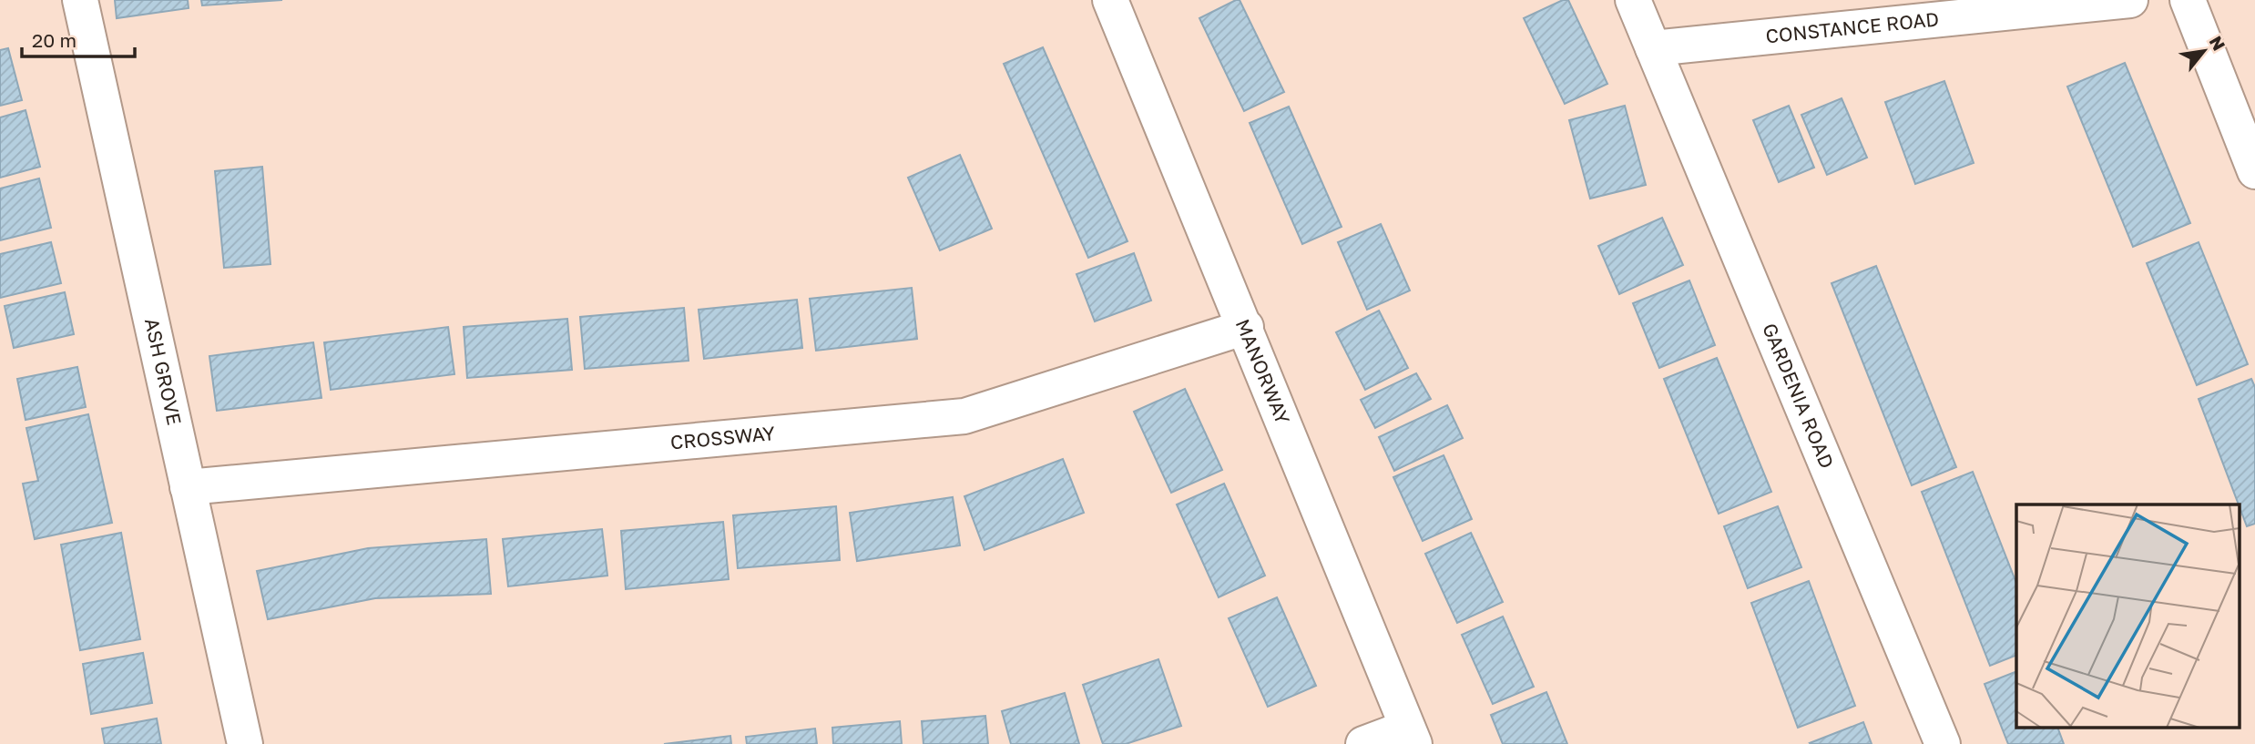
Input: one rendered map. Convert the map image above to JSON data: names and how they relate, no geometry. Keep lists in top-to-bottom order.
{
  "streets": {
    "street": [
      "CONSTANCE ROAD",
      "MANORWAY",
      "ASH GROVE",
      "GARDENIA ROAD",
      "CROSSWAY"
    ]
  },
  "crossings": [
    ["CONSTANCE ROAD", "GARDENIA ROAD"],
    ["MANORWAY", "CROSSWAY"],
    ["ASH GROVE", "CROSSWAY"]
  ],
  "scale_bar": "20 m",
  "north": "top right"
}
